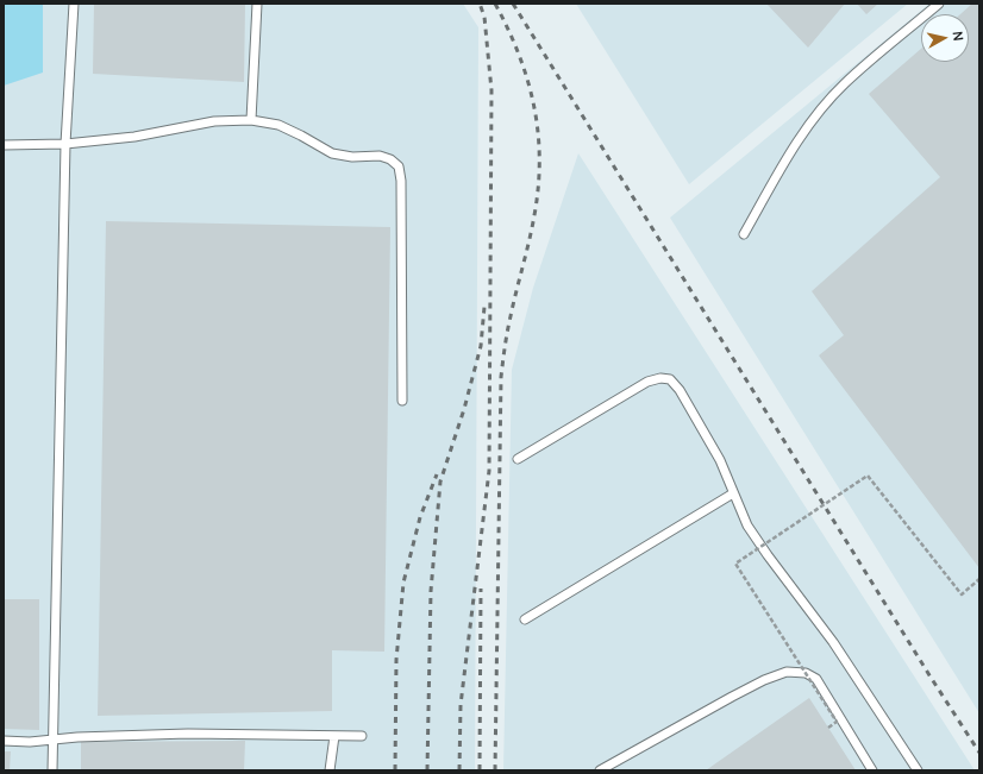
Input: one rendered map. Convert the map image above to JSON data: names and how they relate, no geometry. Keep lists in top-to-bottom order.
{
  "north": "right"
}
